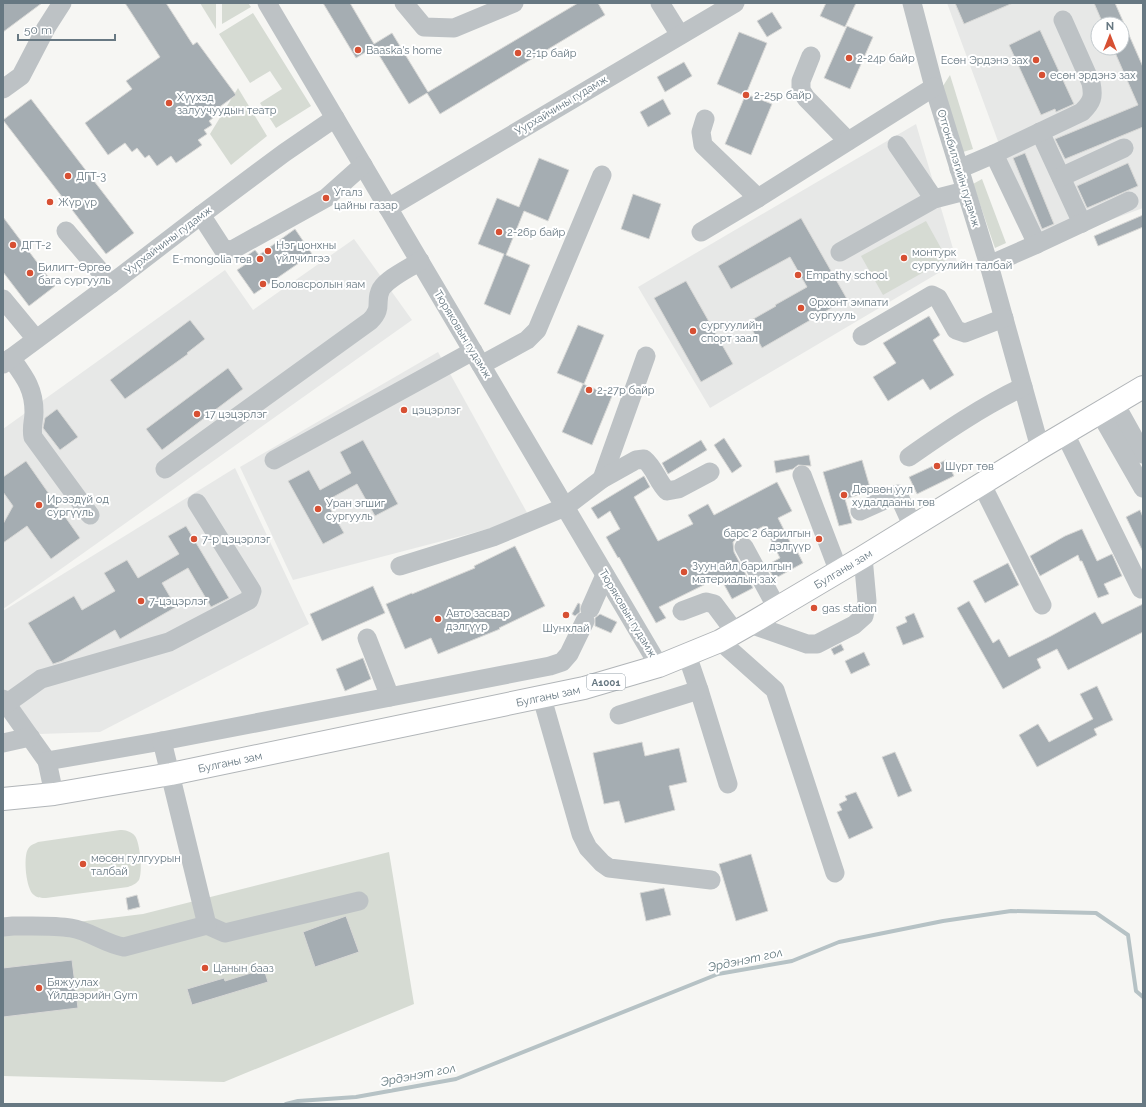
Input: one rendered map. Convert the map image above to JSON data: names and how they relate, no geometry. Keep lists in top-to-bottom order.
{
  "streets": {
    "highway": ["Булганы зам", "A1001"],
    "street": ["Уурхайчины гудамж", "Отгонбилэгийн гудамж", "Тюряковын гудамж"]
  },
  "crossings": [
    ["Уурхайчины гудамж", "Тюряковын гудамж"],
    ["Отгонбилэгийн гудамж", "Булганы зам"],
    ["Тюряковын гудамж", "Булганы зам"]
  ],
  "water": ["Эрдэнэт гол"],
  "places": [
    "Baaska's home",
    "2-1р байр",
    "2-24р байр",
    "Есөн Эрдэнэ зах",
    "есөн эрдэнэ зах",
    "2-25р байр",
    "Хүүхэд залуучуудын театр",
    "ДГТ-3",
    "Угалз цайны газар",
    "Жүр үр",
    "2-26р байр",
    "ДГТ-2",
    "Нэг цонхны үйлчилгээ",
    "монтурк сургуулийн талбай",
    "E-mongolia төв",
    "Билигт-Өргөө бага сургууль",
    "Empathy school",
    "Боловсролын яам",
    "Орхонт эмпати сургууль",
    "сургуулийн спорт заал",
    "2-27р байр",
    "цэцэрлэг",
    "17 цэцэрлэг",
    "Шүрт төв",
    "Дөрвөн уул худалдааны төв",
    "Ирээдүй од сургүүль",
    "Уран эгшиг сургууль",
    "7-р цэцэрлэг",
    "барс 2 барилгын дэлгүүр",
    "Зуун айл барилгын материалын зах",
    "7-цэцэрлэг",
    "gas station",
    "Шунхлай",
    "Авто засвар дэлгүүр",
    "мөсөн гулгуурын талбай",
    "Цанын бааз",
    "Бяжуулах Үйлдвэрийн Gym"
  ],
  "scale_bar": "50 m",
  "north": "top"
}
